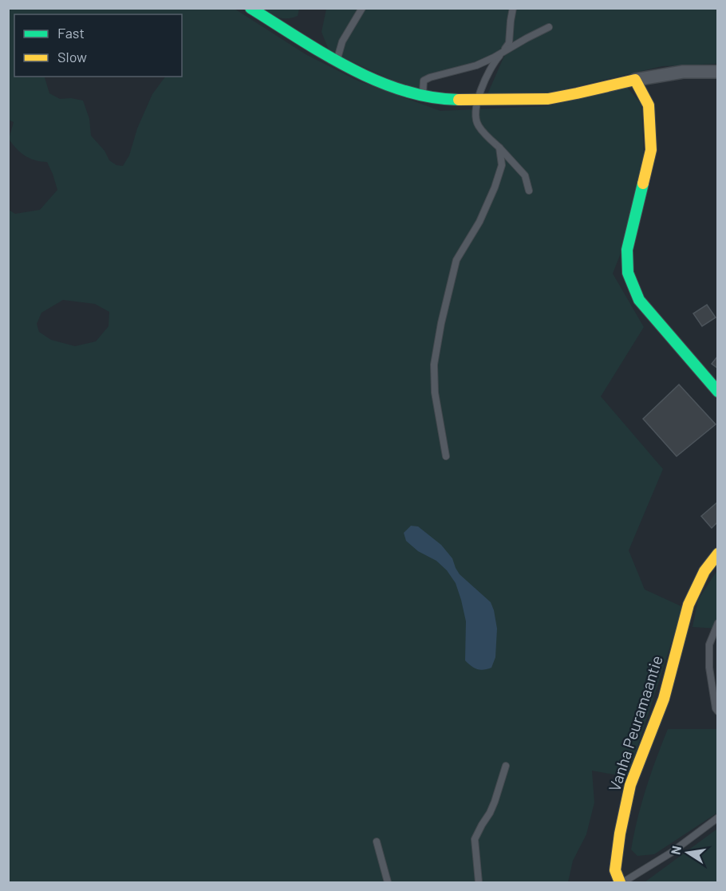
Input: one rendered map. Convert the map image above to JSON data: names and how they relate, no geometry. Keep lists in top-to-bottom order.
{
  "streets": {
    "street": ["Vanha Peuramaantie"]
  },
  "legend": ["Fast", "Slow"],
  "north": "left"
}
